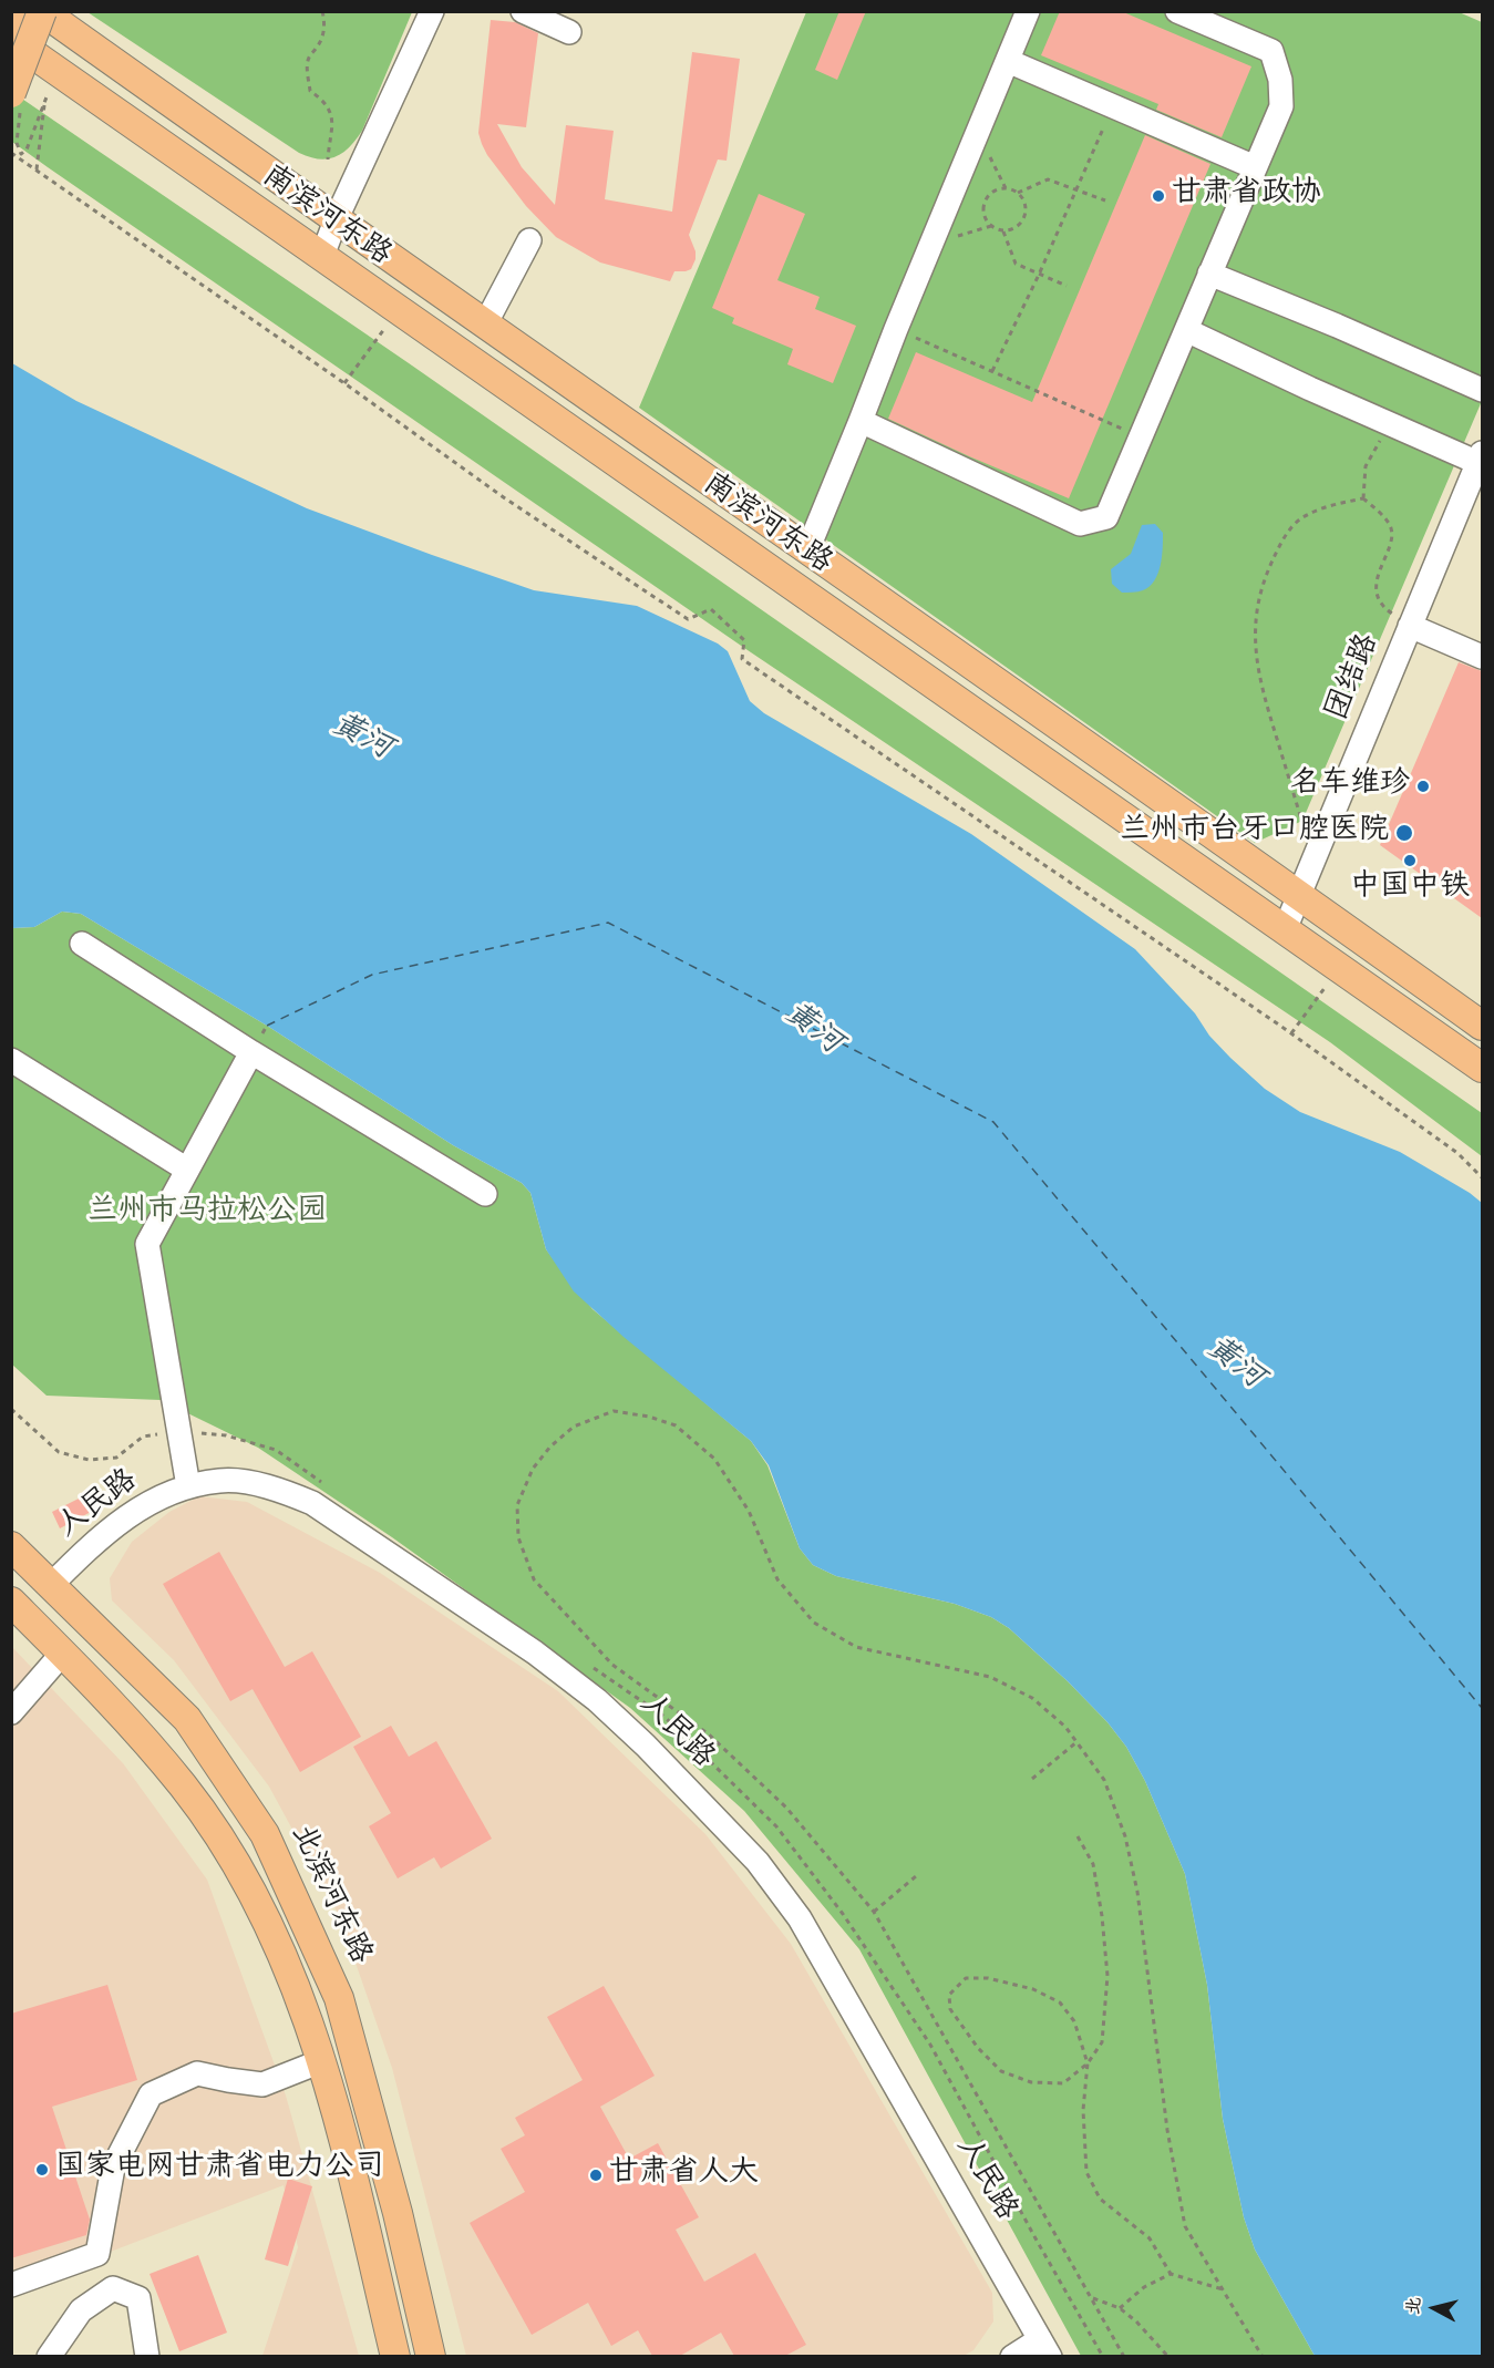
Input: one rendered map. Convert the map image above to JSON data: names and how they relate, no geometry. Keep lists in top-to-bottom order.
{
  "streets": {
    "main road": ["南滨河东路", "北滨河东路"],
    "street": ["团结路", "人民路"]
  },
  "crossings": [
    ["南滨河东路", "团结路"],
    ["人民路", "北滨河东路"]
  ],
  "water": ["黄河"],
  "parks": ["兰州市马拉松公园"],
  "places": [
    "甘肃省政协",
    "名车维珍",
    "兰州市台牙口腔医院",
    "中国中铁",
    "国家电网甘肃省电力公司",
    "甘肃省人大"
  ],
  "north": "left"
}
